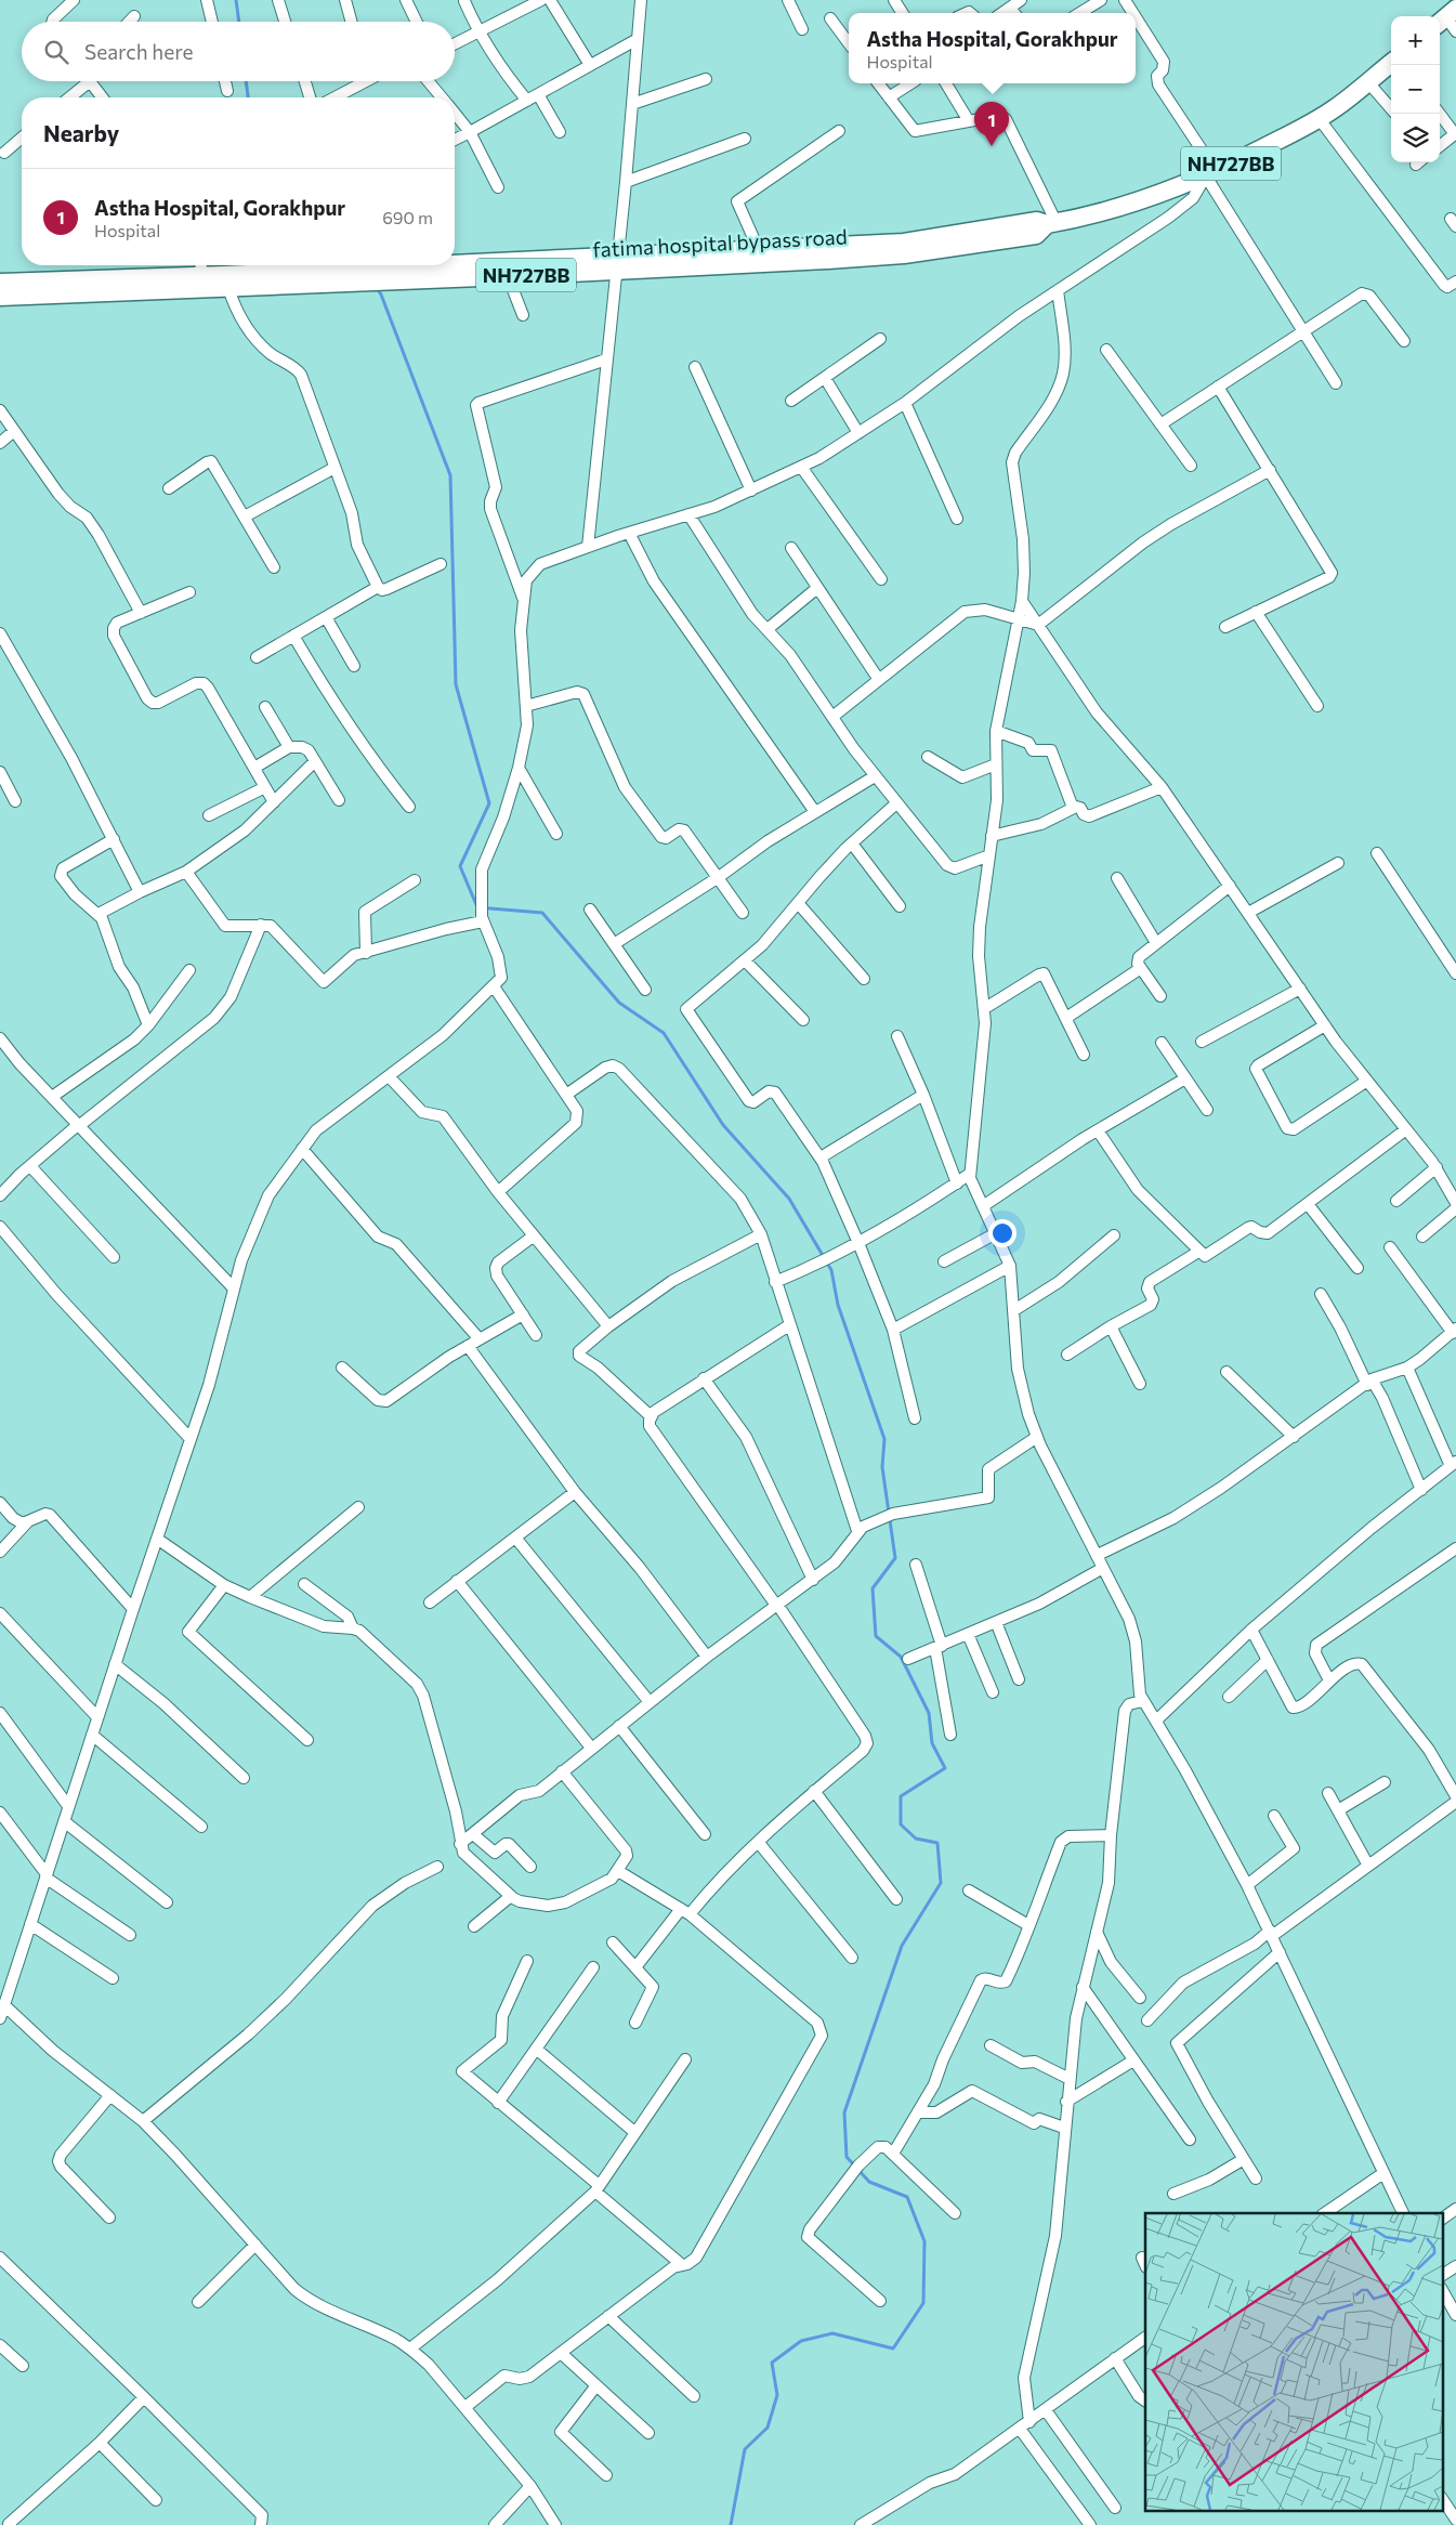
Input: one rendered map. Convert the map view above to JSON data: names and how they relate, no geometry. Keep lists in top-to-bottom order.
{
  "streets": {
    "highway": ["NH727BB", "fatima hospital bypass road"]
  },
  "page": {
    "popup": ["Astha Hospital, Gorakhpur", "Hospital"],
    "map_buttons": ["+", "−"],
    "search": "Search here",
    "heading": "Nearby",
    "pins": "1",
    "list": [
      {
        "mark": "1",
        "name": "Astha Hospital, Gorakhpur",
        "note": "Hospital",
        "value": "690 m"
      }
    ]
  }
}
